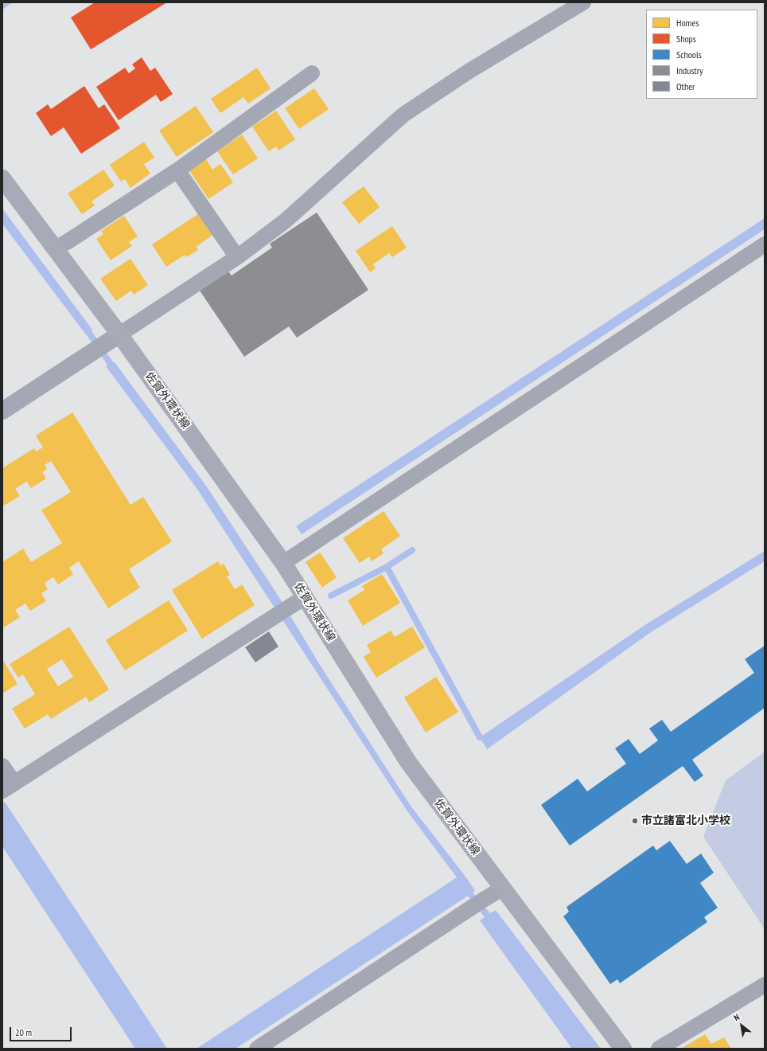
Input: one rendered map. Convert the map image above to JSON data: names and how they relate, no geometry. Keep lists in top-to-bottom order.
{
  "streets": {
    "main road": ["佐賀外環状線"]
  },
  "places": ["市立諸富北小学校"],
  "legend": [
    "Homes",
    "Shops",
    "Schools",
    "Industry",
    "Other"
  ],
  "scale_bar": "20 m",
  "north": "top left"
}
